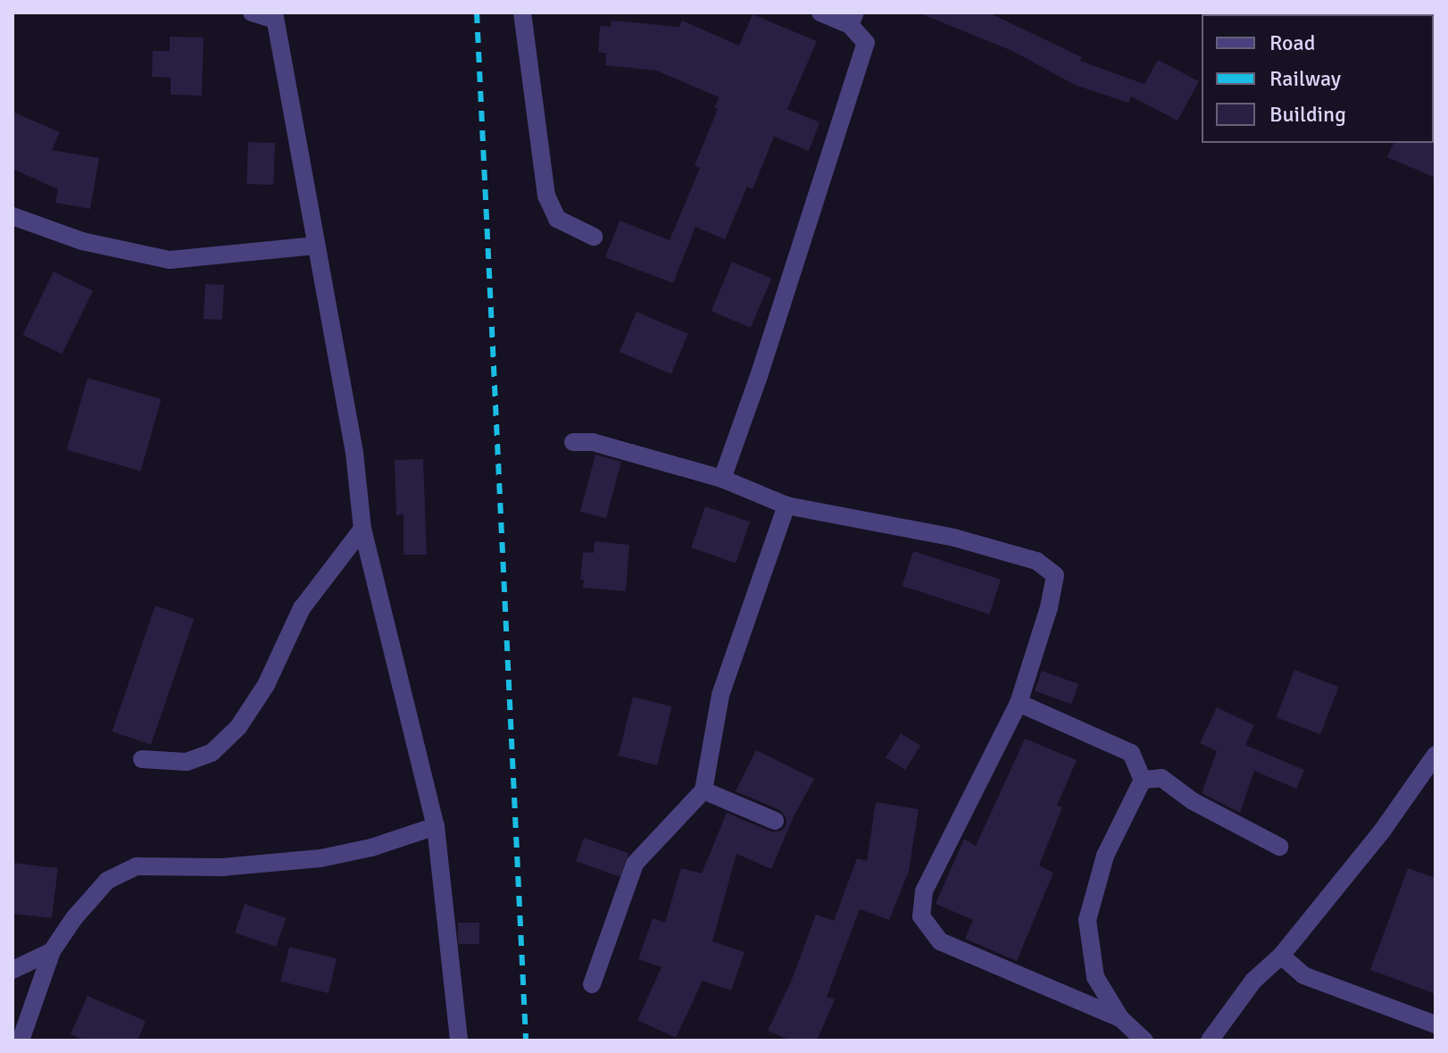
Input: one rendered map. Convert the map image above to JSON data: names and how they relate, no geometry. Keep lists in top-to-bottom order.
{
  "legend": ["Road", "Railway", "Building"]
}
